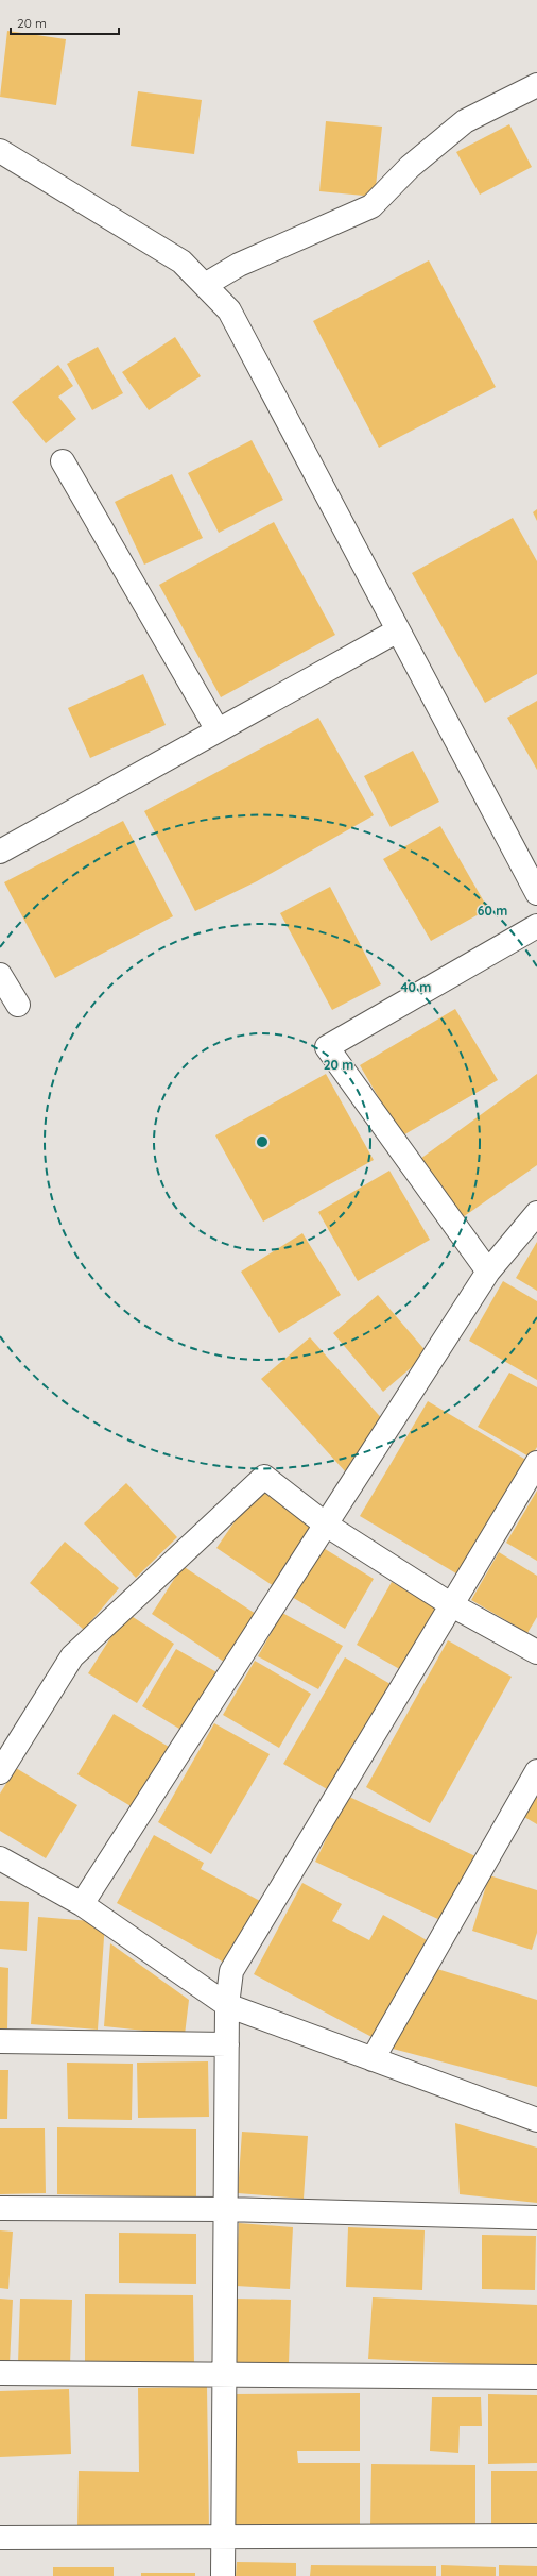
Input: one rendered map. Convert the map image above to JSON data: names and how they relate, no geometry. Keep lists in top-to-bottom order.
{
  "scale_bar": "20 m",
  "rings": ["60 m", "40 m", "20 m"]
}
